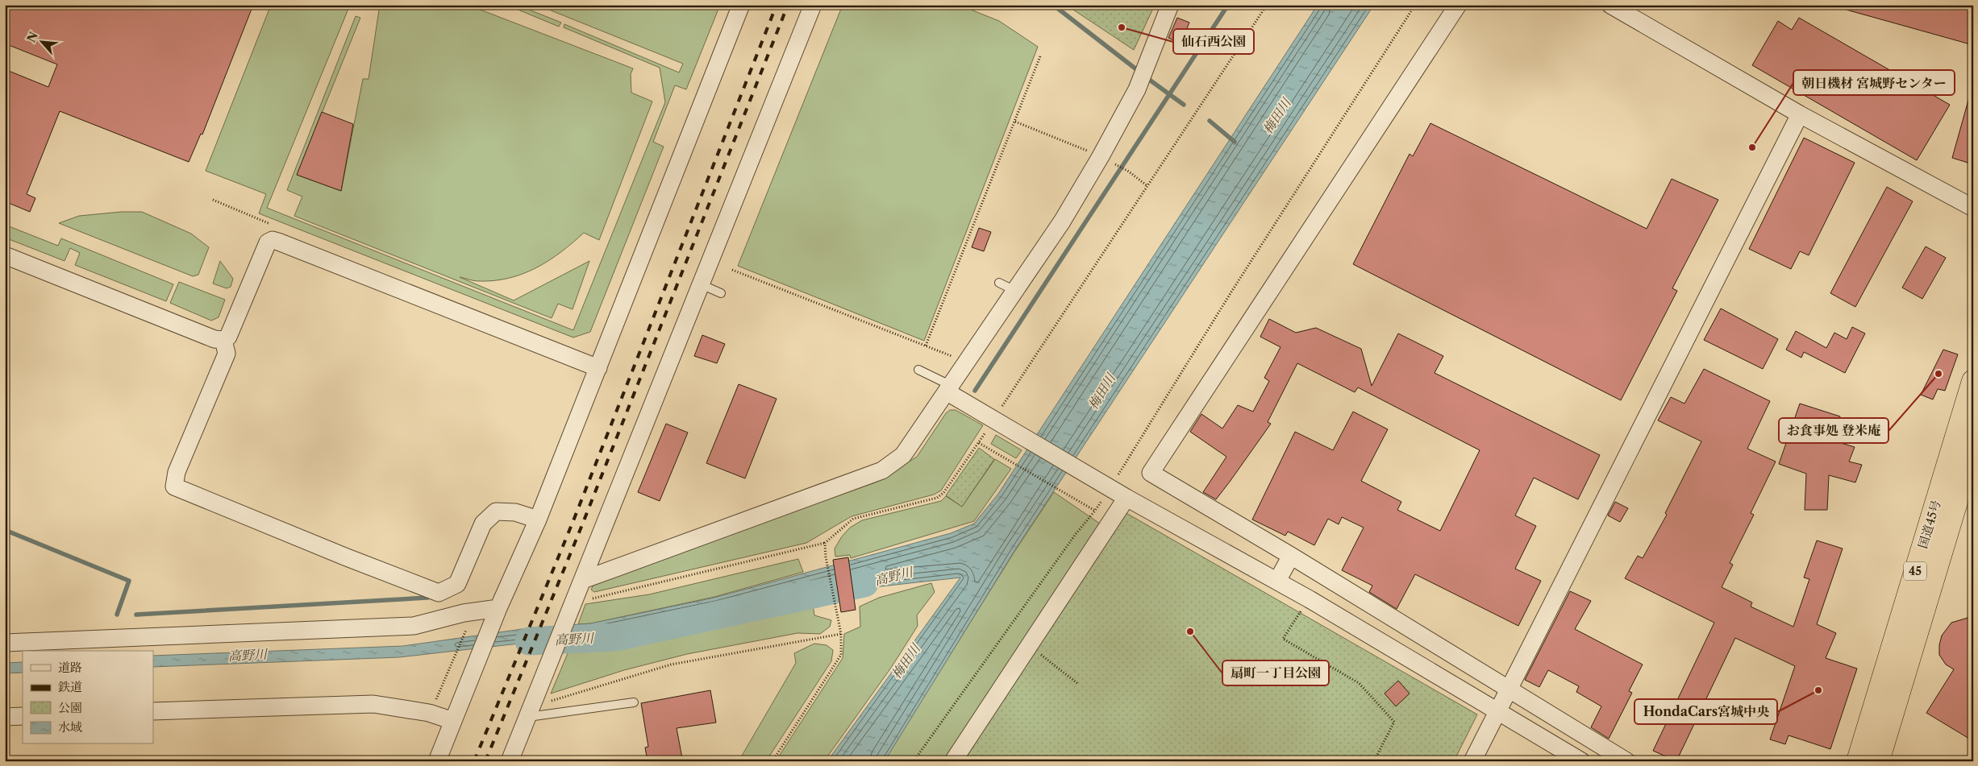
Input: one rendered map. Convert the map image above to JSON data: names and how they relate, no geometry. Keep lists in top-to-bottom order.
{
  "streets": {
    "highway": ["国道45号", "45"]
  },
  "water": ["梅田川", "高野川"],
  "places": [
    "仙石西公園",
    "朝日機材 宮城野センター",
    "お食事処 登米庵",
    "扇町一丁目公園",
    "HondaCars宮城中央"
  ],
  "legend": [
    "道路",
    "鉄道",
    "公園",
    "水域"
  ],
  "north": "top left"
}
